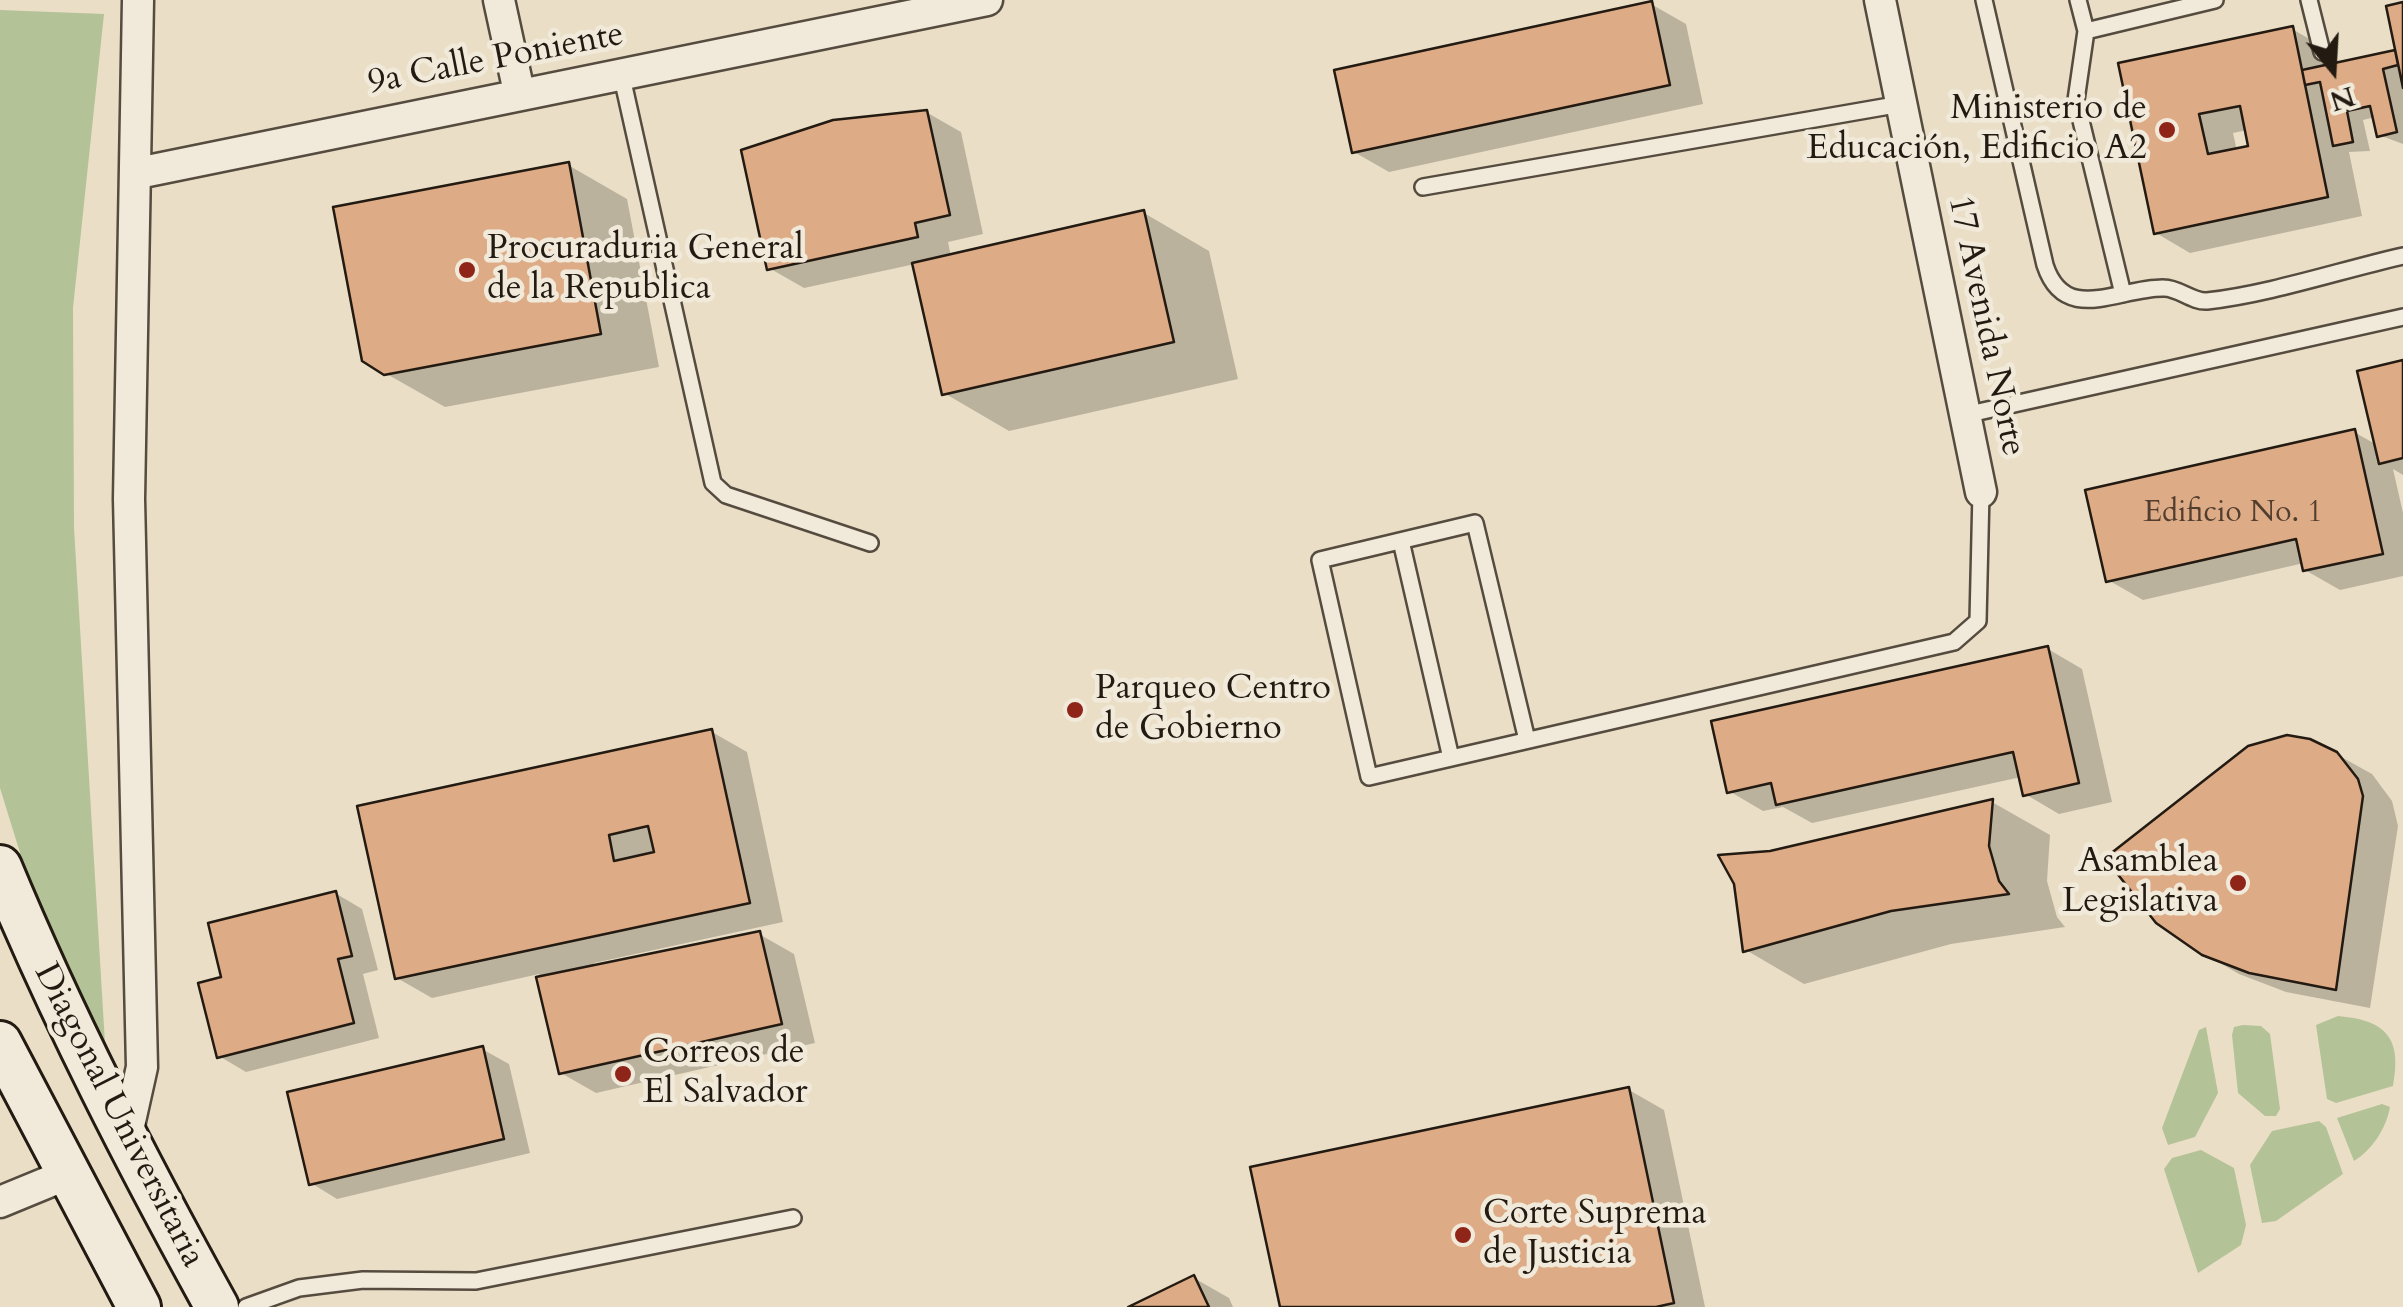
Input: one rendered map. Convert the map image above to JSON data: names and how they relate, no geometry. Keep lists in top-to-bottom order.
{
  "streets": {
    "main road": ["Diagonal Universitaria"],
    "street": ["9a Calle Poniente", "17 Avenida Norte"]
  },
  "places": [
    "Ministerio de Educación, Edificio A2",
    "Procuraduria General de la Republica",
    "Parqueo Centro de Gobierno",
    "Asamblea Legislativa",
    "Correos de El Salvador",
    "Corte Suprema de Justicia"
  ],
  "house_numbers": ["Edificio No. 1"],
  "north": "bottom"
}
